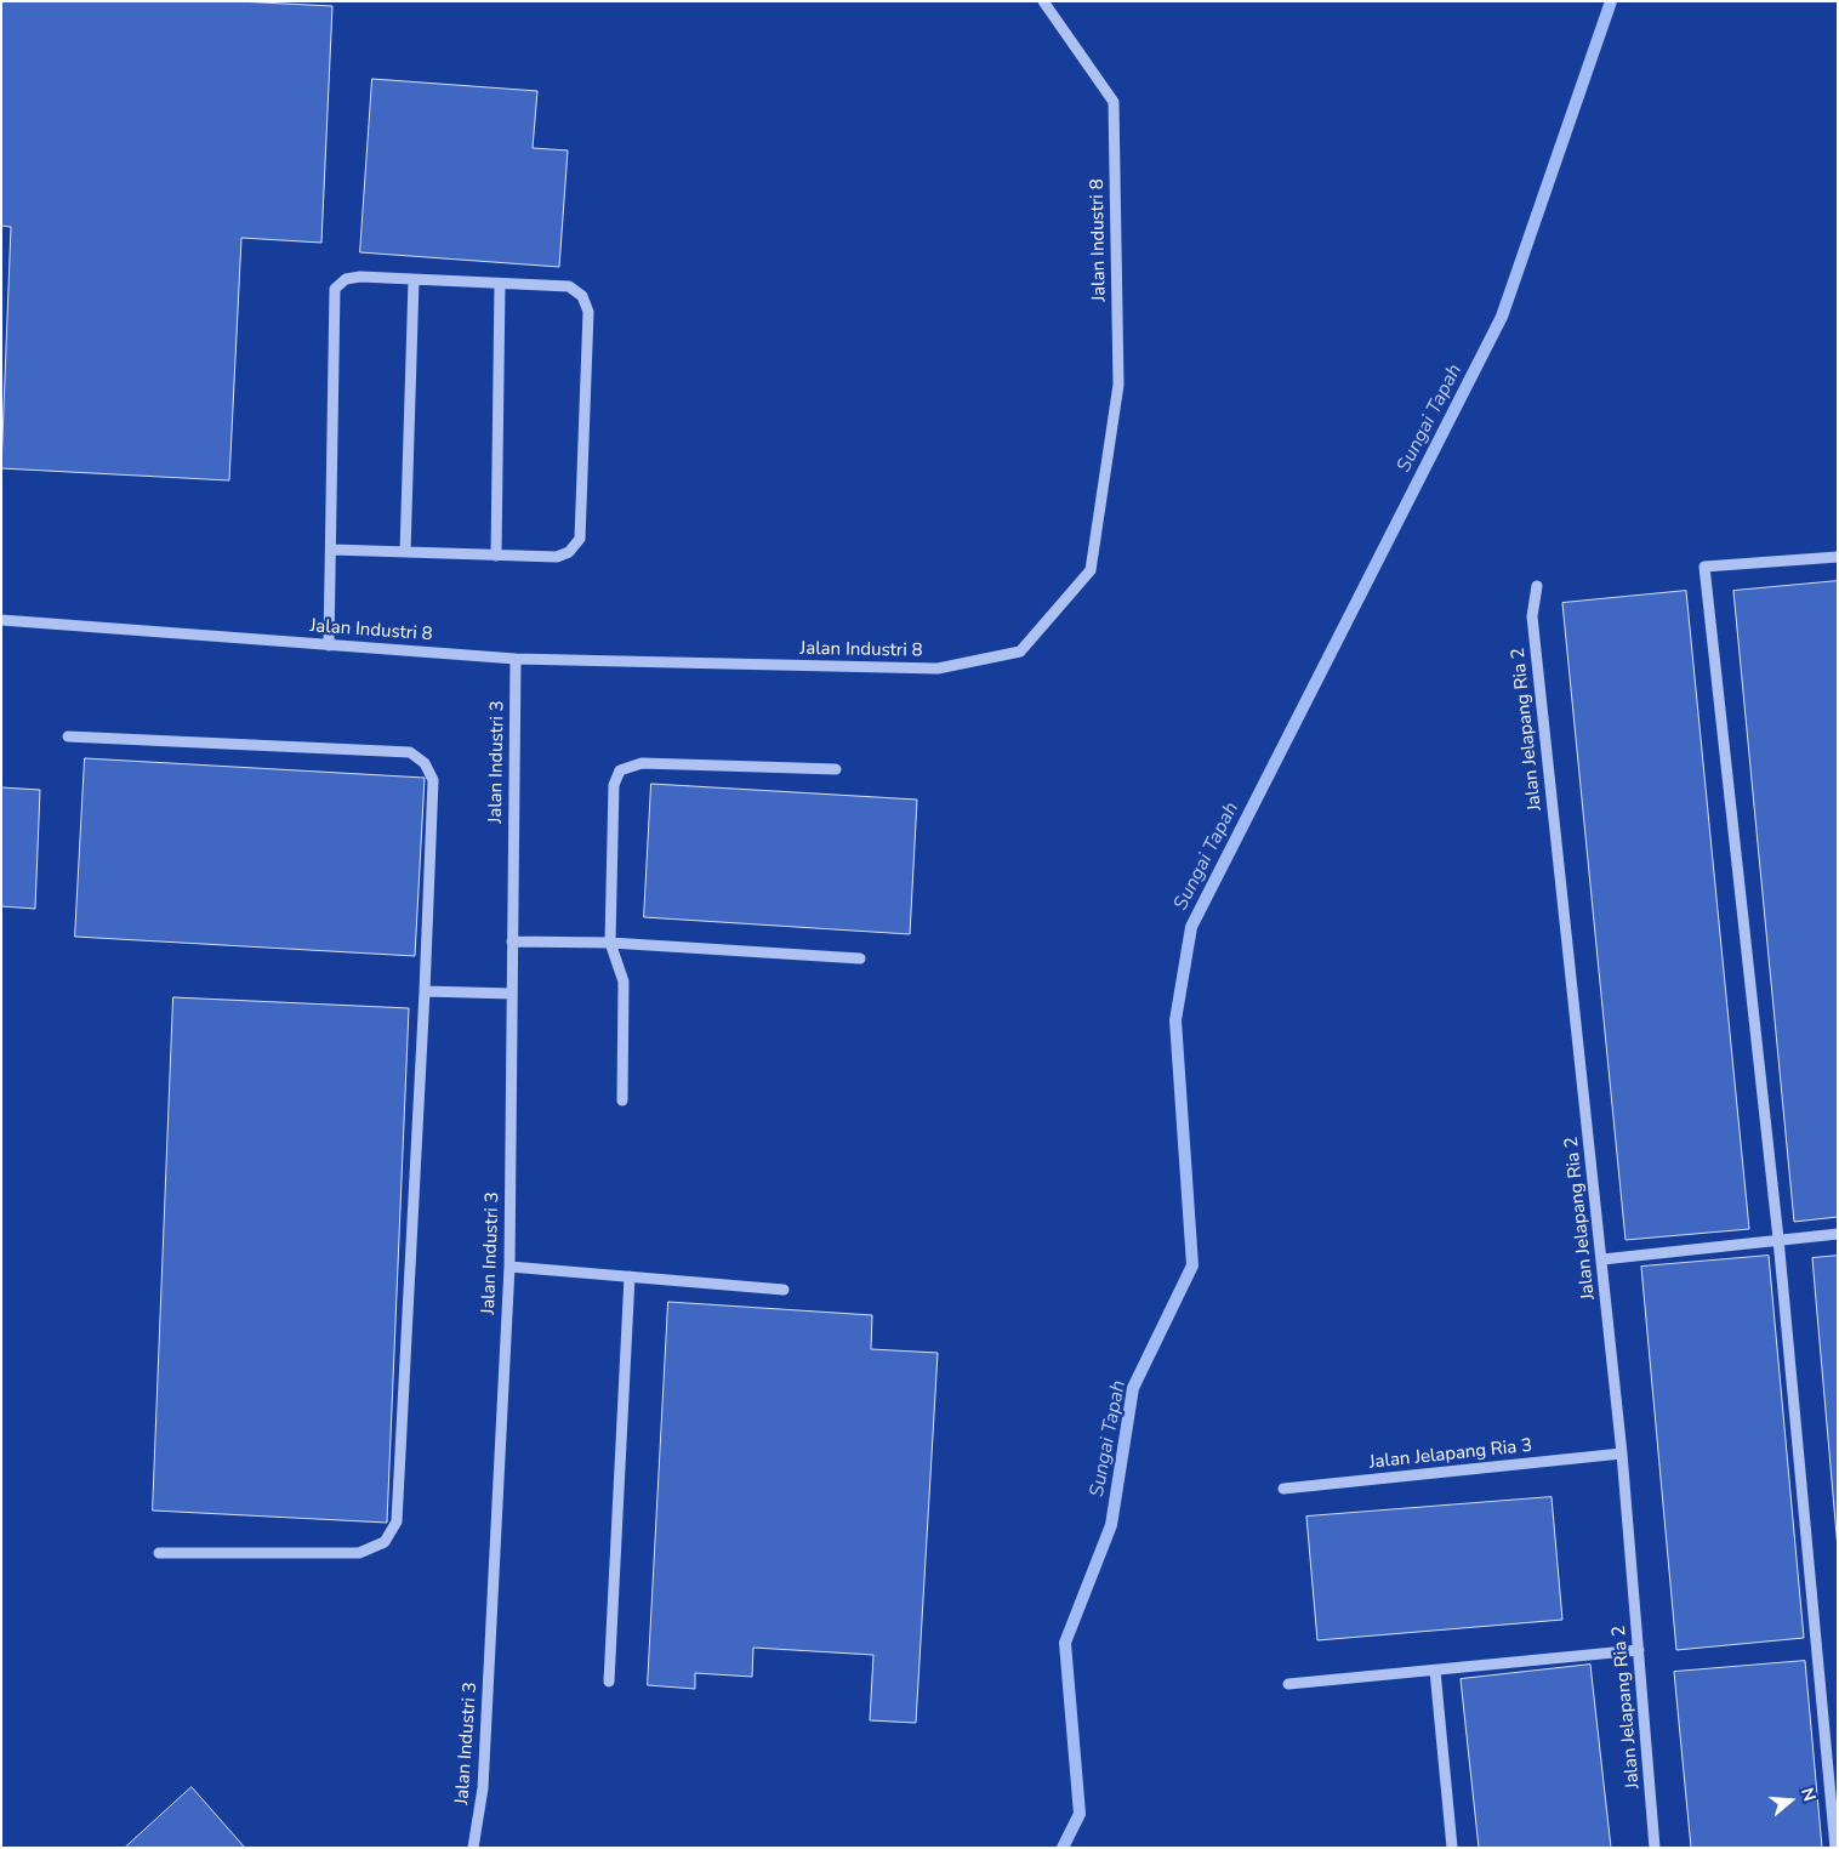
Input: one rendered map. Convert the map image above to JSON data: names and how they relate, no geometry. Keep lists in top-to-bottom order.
{
  "streets": {
    "street": [
      "Jalan Industri 8",
      "Jalan Jelapang Ria 2",
      "Jalan Industri 3",
      "Jalan Jelapang Ria 3"
    ]
  },
  "crossings": [
    ["Jalan Industri 8", "Jalan Industri 3"],
    ["Jalan Jelapang Ria 2", "Jalan Jelapang Ria 3"]
  ],
  "water": ["Sungai Tapah"],
  "north": "right"
}
